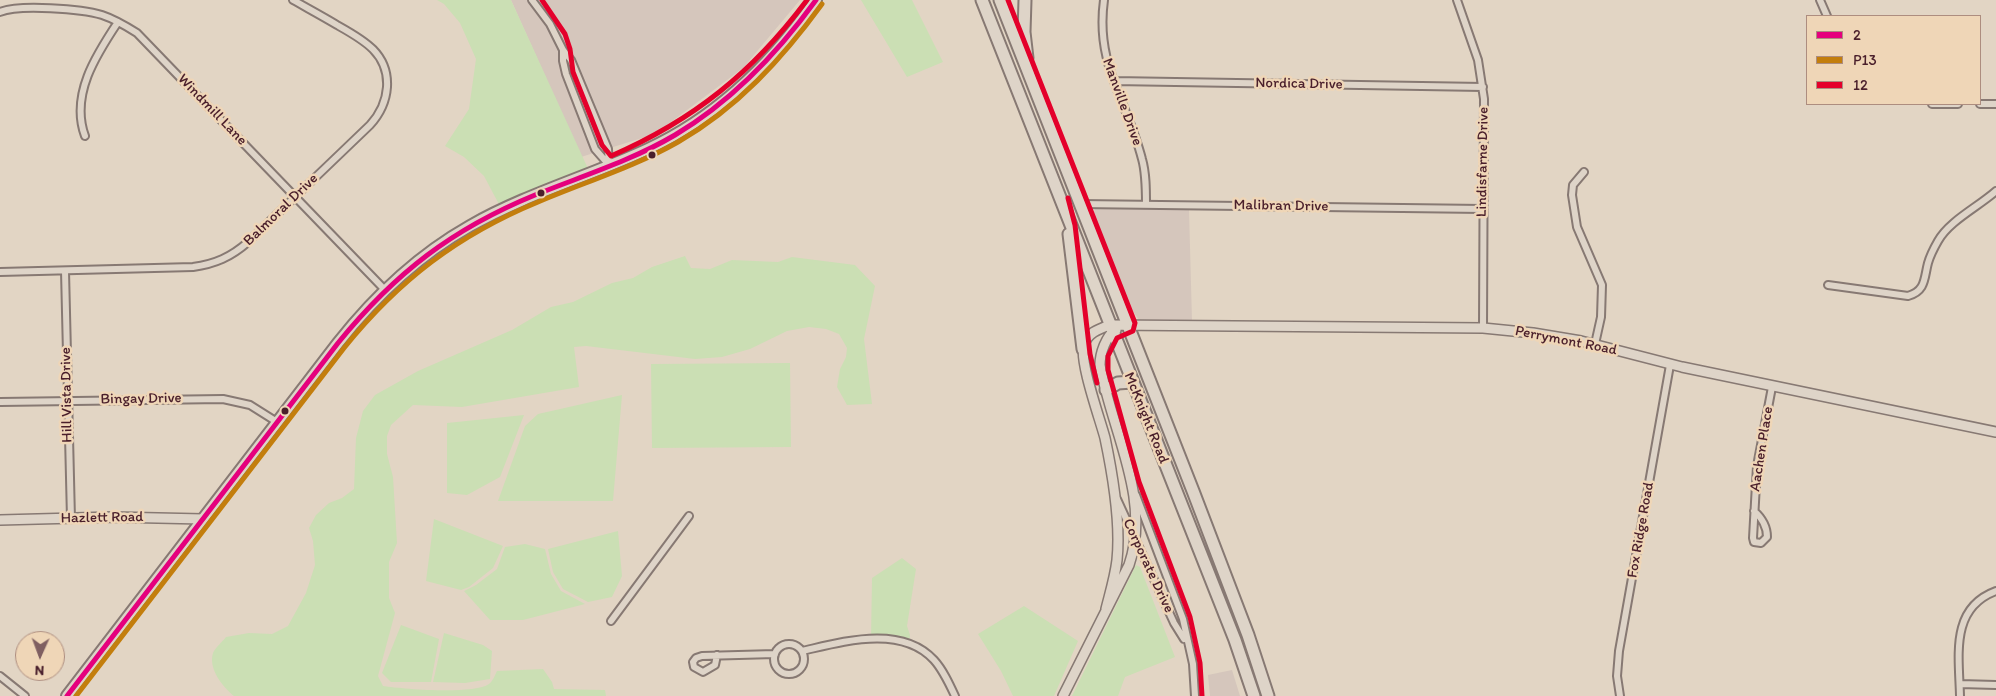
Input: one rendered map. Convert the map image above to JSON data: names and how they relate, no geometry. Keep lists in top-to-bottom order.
{
  "streets": {
    "highway": ["McKnight Road"],
    "street": [
      "Nordica Drive",
      "Manville Drive",
      "Windmill Lane",
      "Lindisfarne Drive",
      "Malibran Drive",
      "Balmoral Drive",
      "Perrymont Road",
      "Hill Vista Drive",
      "Bingay Drive",
      "Aachen Place",
      "Hazlett Road",
      "Fox Ridge Road",
      "Corporate Drive"
    ]
  },
  "crossings": [
    ["Nordica Drive", "Manville Drive"],
    ["Nordica Drive", "Lindisfarne Drive"],
    ["Manville Drive", "Malibran Drive"],
    ["Windmill Lane", "Balmoral Drive"],
    ["Lindisfarne Drive", "Malibran Drive"],
    ["Lindisfarne Drive", "Perrymont Road"],
    ["Malibran Drive", "McKnight Road"],
    ["Balmoral Drive", "Hill Vista Drive"],
    ["Perrymont Road", "McKnight Road"],
    ["Perrymont Road", "Aachen Place"],
    ["Perrymont Road", "Fox Ridge Road"],
    ["Hill Vista Drive", "Bingay Drive"],
    ["Hill Vista Drive", "Hazlett Road"]
  ],
  "lines": ["transit line 2", "transit line 12", "transit line P13"],
  "legend": ["2", "P13", "12"],
  "north": "bottom"
}
